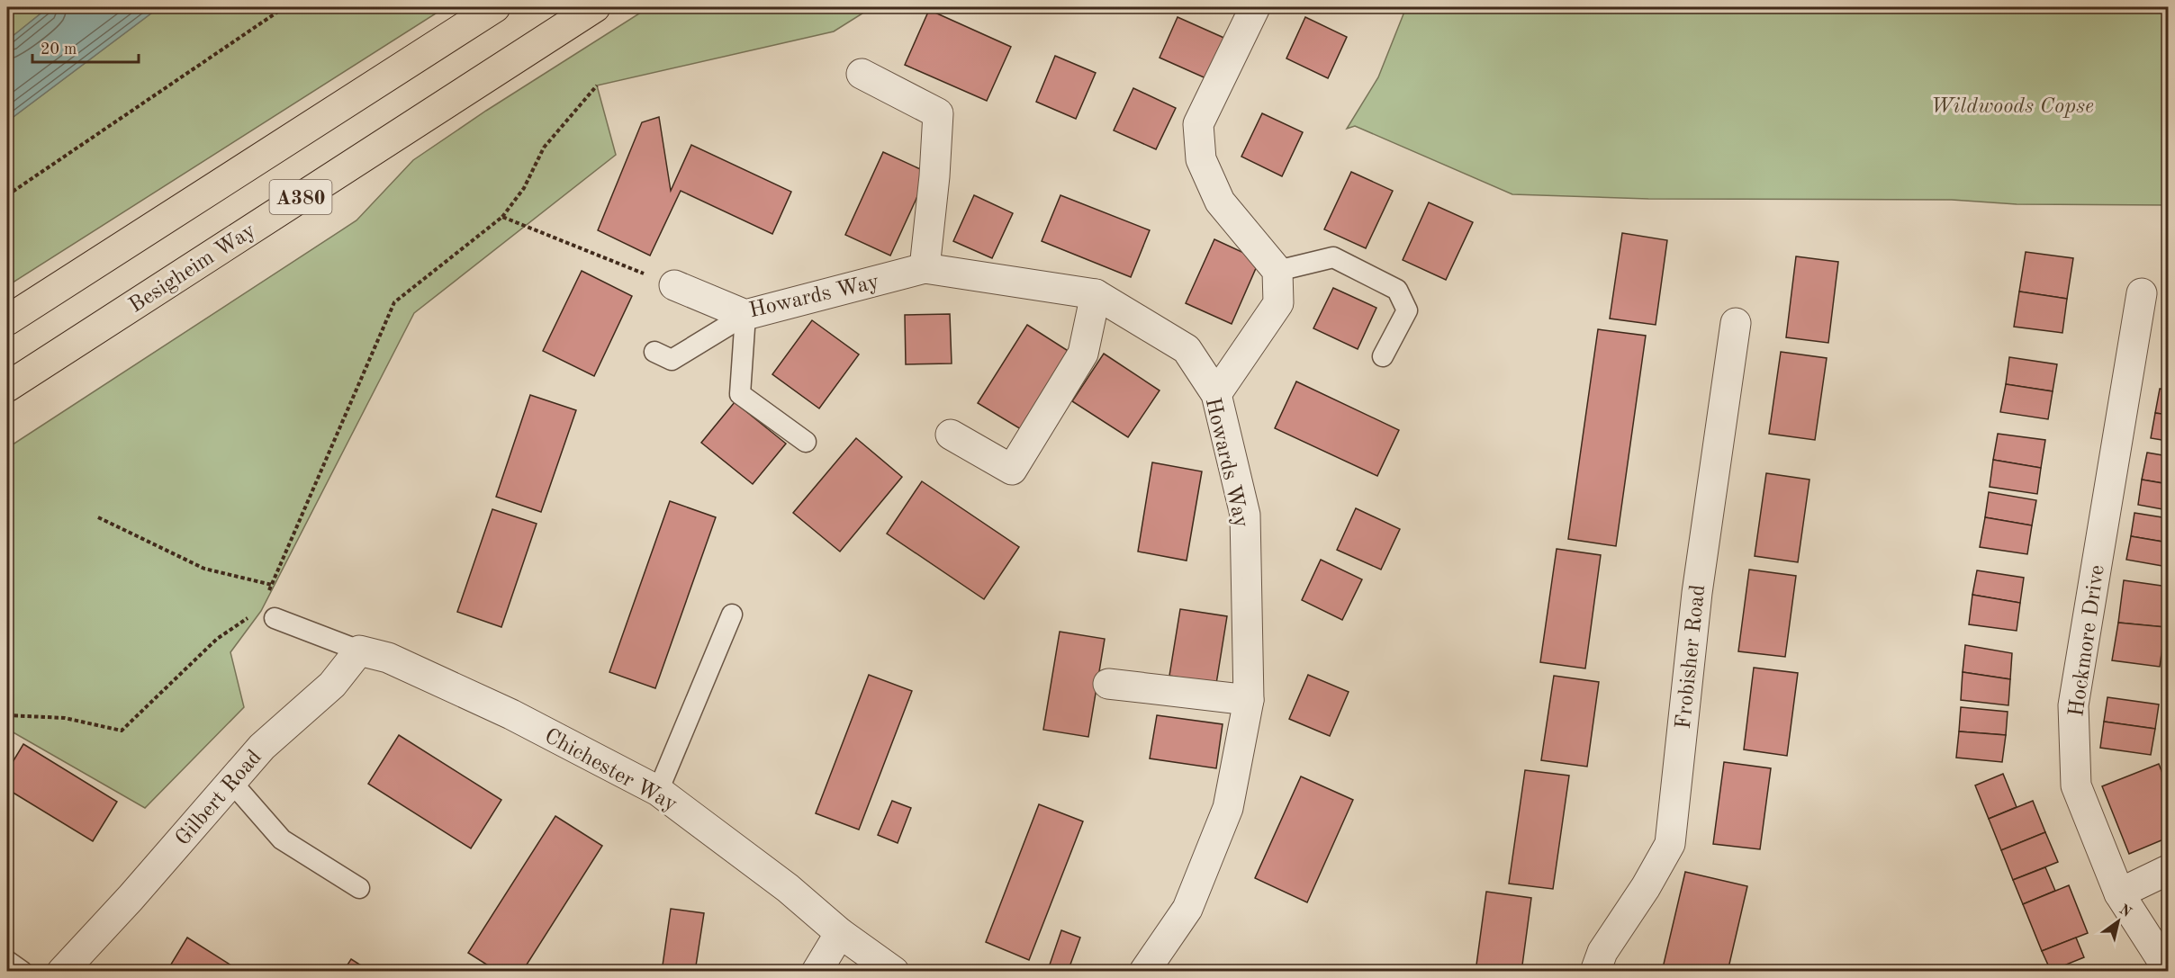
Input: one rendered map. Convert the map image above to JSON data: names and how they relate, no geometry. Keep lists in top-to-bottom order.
{
  "streets": {
    "highway": ["A380", "Besigheim Way"],
    "street": [
      "Howards Way",
      "Hockmore Drive",
      "Frobisher Road",
      "Chichester Way",
      "Gilbert Road"
    ]
  },
  "crossings": [
    ["Chichester Way", "Gilbert Road"]
  ],
  "parks": ["Wildwoods Copse"],
  "scale_bar": "20 m",
  "north": "top right"
}
